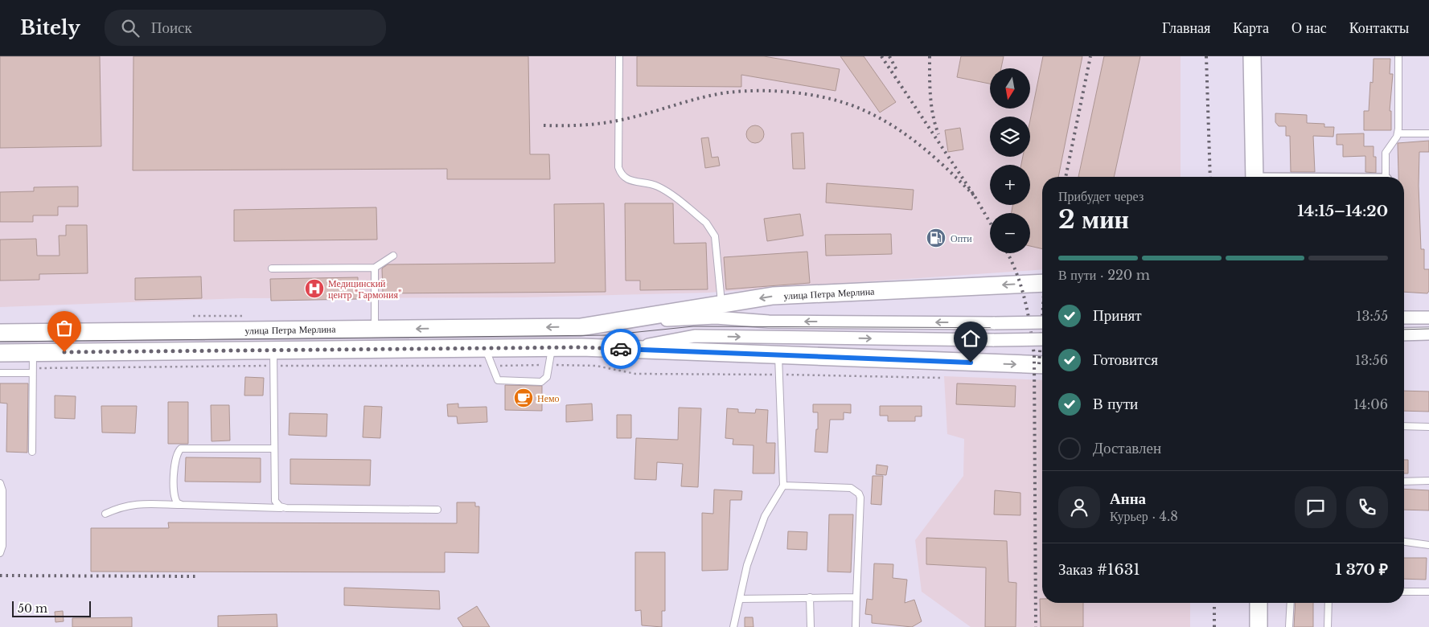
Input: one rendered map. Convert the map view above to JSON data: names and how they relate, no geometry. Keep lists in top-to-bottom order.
{
  "streets": {
    "main road": ["улица Петра Мерлина"]
  },
  "places": {
    "fuel station": ["Опти"],
    "hospital": ["Медицинский центр \"Гармония\""],
    "cafe": ["Немо"]
  },
  "scale_bar": "50 m",
  "north": "bottom",
  "page": {
    "header": "Bitely",
    "search": "Поиск",
    "nav": [
      "Главная",
      "Карта",
      "О нас",
      "Контакты"
    ],
    "map_buttons": ["+", "−"],
    "heading": ["2 мин", "Прибудет через", "14:15–14:20"],
    "panel": [
      "Анна",
      "Курьер · 4.8",
      "Заказ #1631",
      "1 370 ₽"
    ],
    "bar": "В пути · 220 m",
    "list": [
      ["Принят", "13:55"],
      ["Готовится", "13:56"],
      ["В пути", "14:06"],
      "Доставлен"
    ],
    "scale": "50 m"
  }
}
